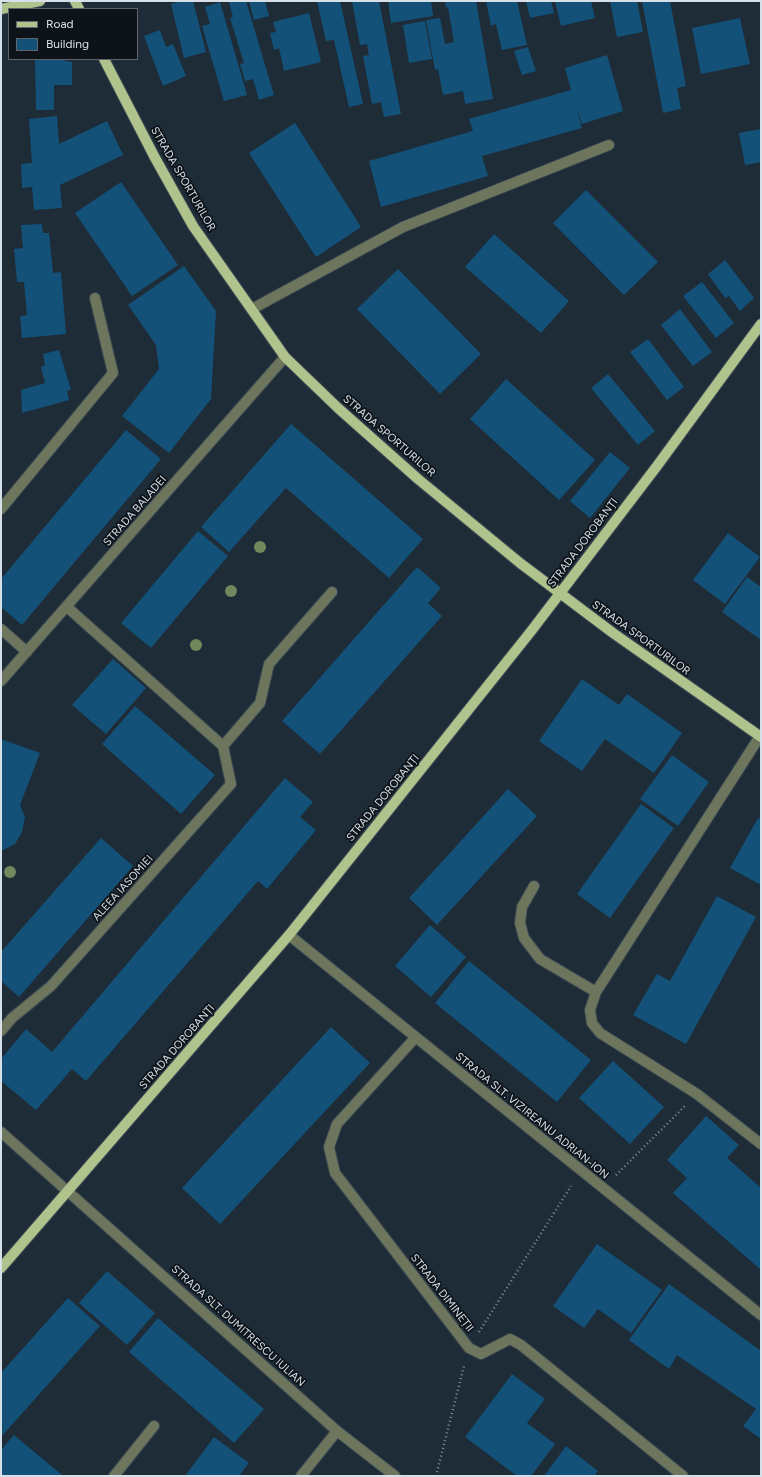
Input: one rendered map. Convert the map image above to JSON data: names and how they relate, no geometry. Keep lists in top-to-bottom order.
{
  "streets": {
    "main road": ["STRADA SPORTURILOR", "STRADA DOROBANȚI"],
    "street": [
      "STRADA BALADEI",
      "ALEEA IASOMIEI",
      "STRADA SLT. VIZIREANU ADRIAN-ION",
      "STRADA DIMINEȚII",
      "STRADA SLT. DUMITRESCU IULIAN"
    ]
  },
  "crossings": [
    ["STRADA SPORTURILOR", "STRADA BALADEI"],
    ["STRADA SPORTURILOR", "STRADA DOROBANȚI"],
    ["STRADA DOROBANȚI", "STRADA SLT. VIZIREANU ADRIAN-ION"],
    ["STRADA DOROBANȚI", "STRADA SLT. DUMITRESCU IULIAN"],
    ["STRADA SLT. VIZIREANU ADRIAN-ION", "STRADA DIMINEȚII"]
  ],
  "legend": ["Road", "Building"]
}
